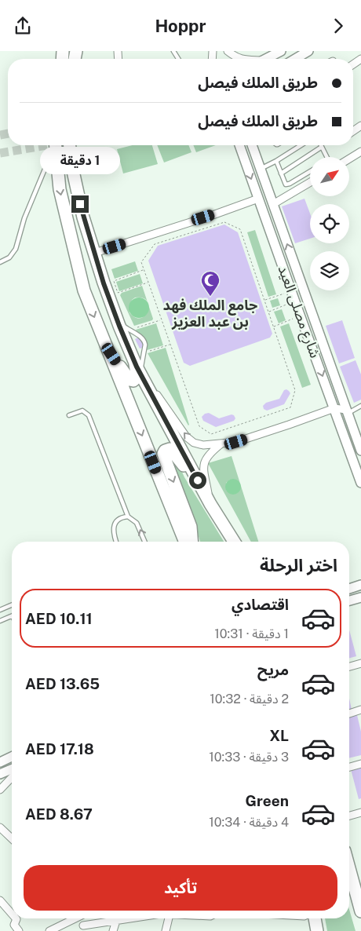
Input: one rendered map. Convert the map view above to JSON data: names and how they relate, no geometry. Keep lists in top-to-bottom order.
{
  "streets": {
    "street": ["شارع مصلى العيد"]
  },
  "places": {
    "mosque": ["جامع الملك فهد بن عبد العزيز"]
  },
  "north": "top right",
  "page": {
    "header": "Hoppr",
    "banner": ["طريق الملك فيصل", "طريق الملك فيصل"],
    "bubble": "1 دقيقة",
    "heading": "اختر الرحلة",
    "list": [
      {
        "name": "اقتصادي",
        "note": "1 دقيقة · 10:31",
        "value": "AED 10.11"
      },
      {
        "name": "مريح",
        "note": "2 دقيقة · 10:32",
        "value": "AED 13.65"
      },
      {
        "name": "XL",
        "note": "3 دقيقة · 10:33",
        "value": "AED 17.18"
      },
      {
        "name": "Green",
        "note": "4 دقيقة · 10:34",
        "value": "AED 8.67"
      }
    ],
    "buttons": "تأكيد"
  }
}
